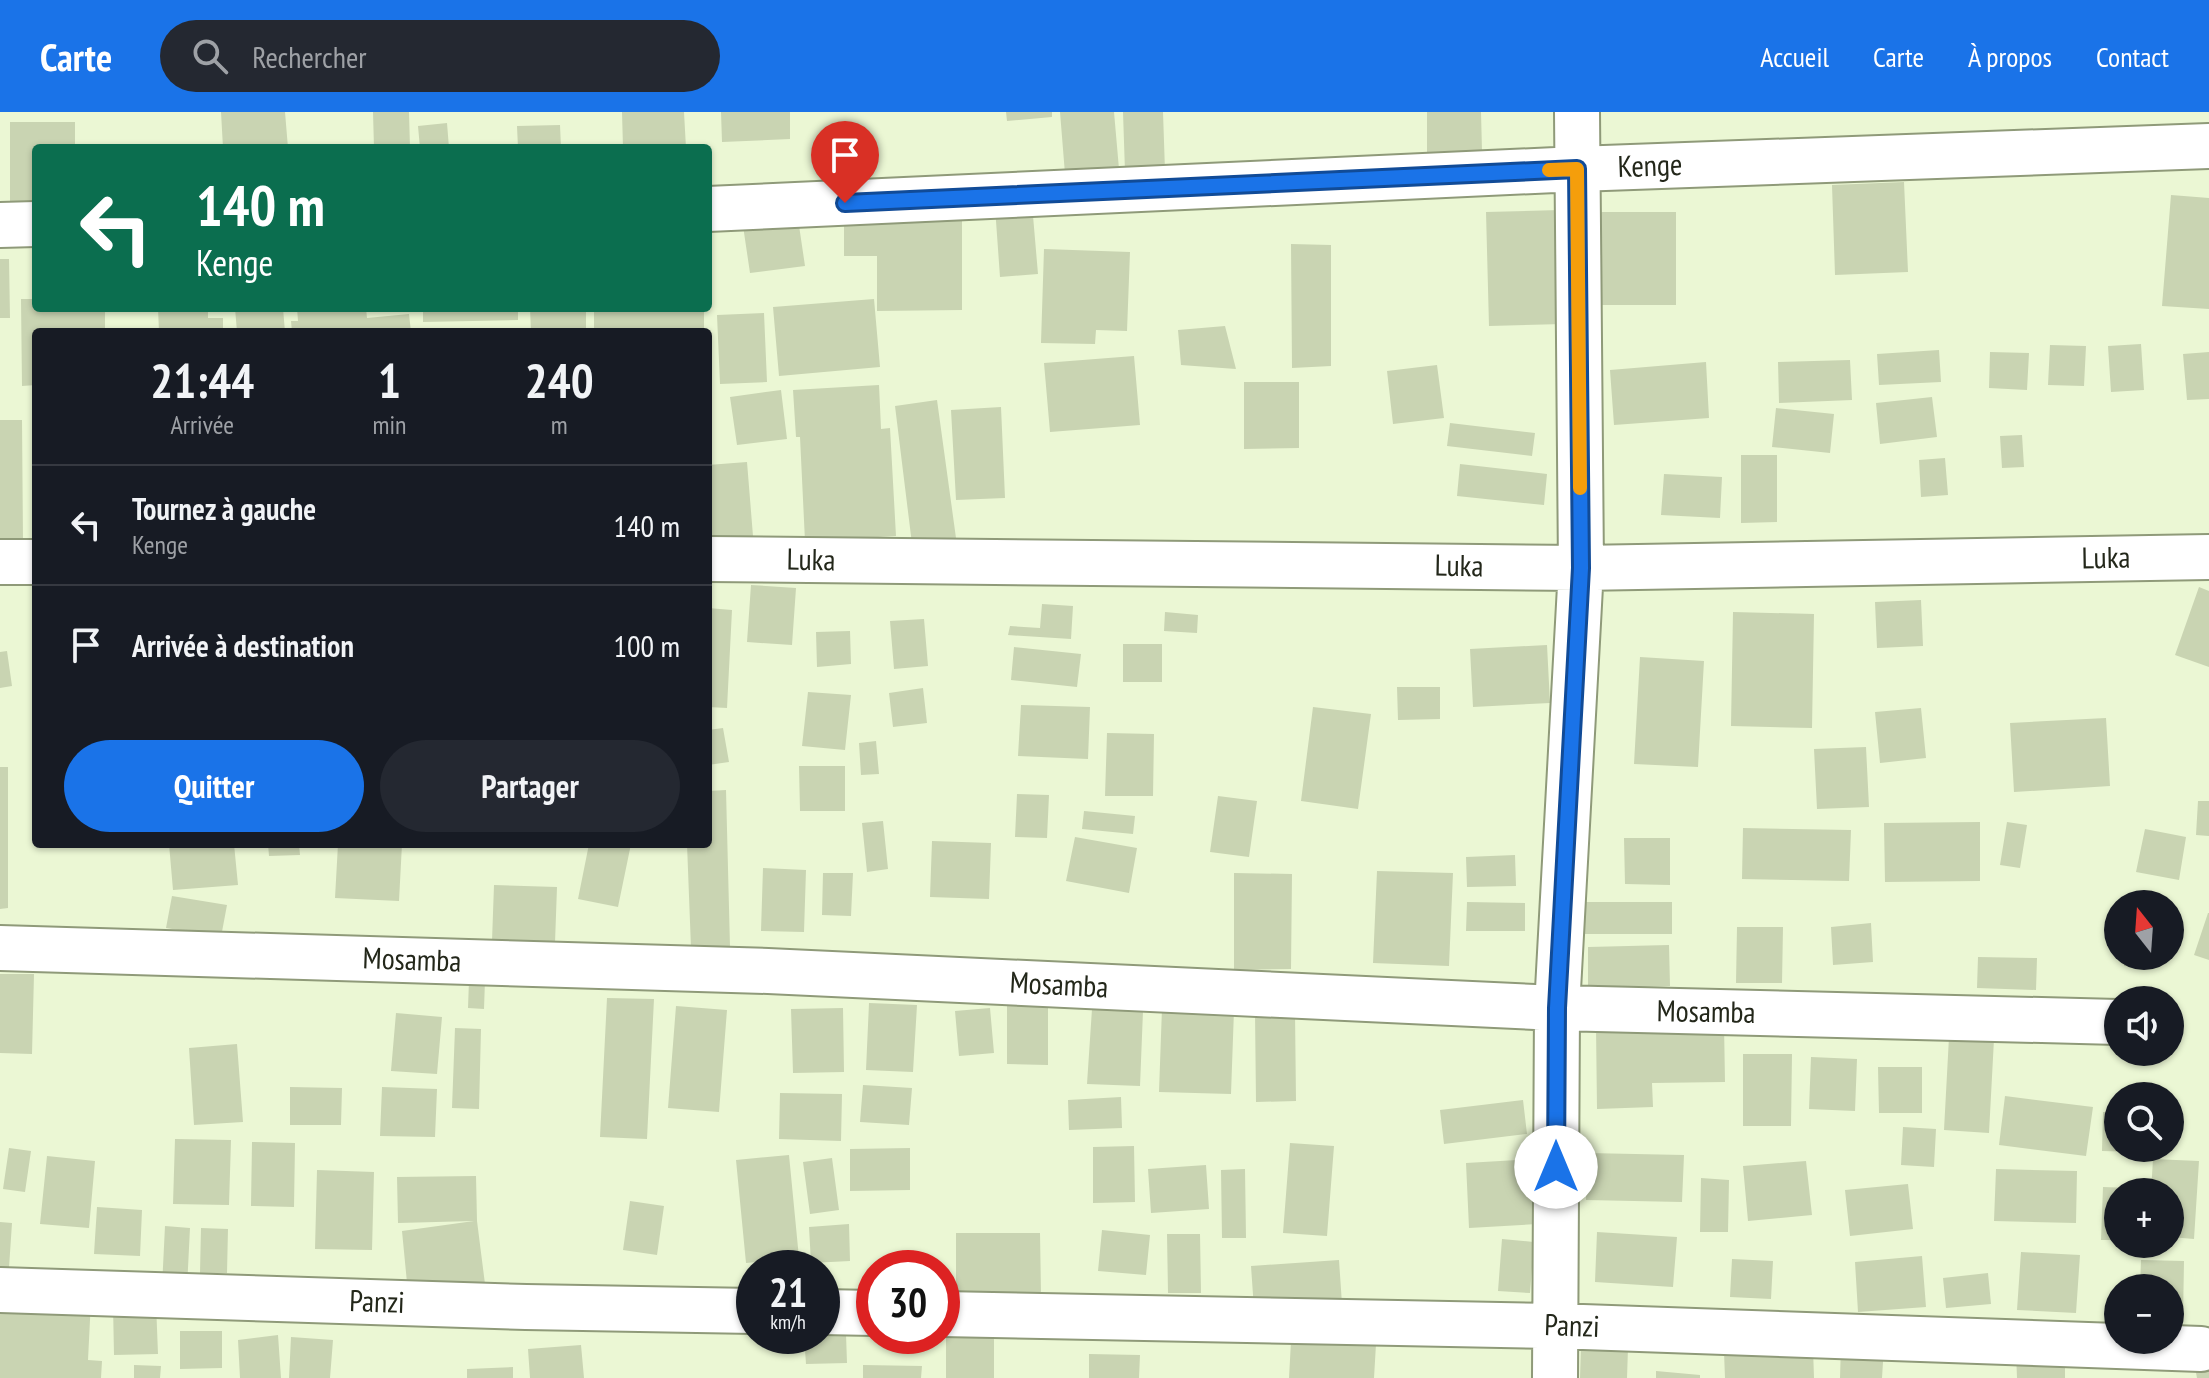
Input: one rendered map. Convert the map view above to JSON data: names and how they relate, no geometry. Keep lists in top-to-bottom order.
{
  "streets": {
    "street": [
      "Kenge",
      "Luka",
      "Mosamba",
      "Panzi"
    ]
  },
  "north": "top",
  "page": {
    "header": "Carte",
    "search": "Rechercher",
    "nav": [
      "Accueil",
      "Carte",
      "À propos",
      "Contact"
    ],
    "turn": ["140 m", "Kenge"],
    "eta": [
      "21:44",
      "Arrivée",
      "1",
      "min",
      "240",
      "m"
    ],
    "list": [
      {
        "name": "Tournez à gauche",
        "note": "Kenge",
        "value": "140 m"
      },
      {
        "name": "Arrivée à destination",
        "value": "100 m"
      }
    ],
    "buttons": ["Quitter", "Partager"],
    "map_buttons": ["+", "−"],
    "speed": "21 km/h",
    "limit": "30"
  }
}
